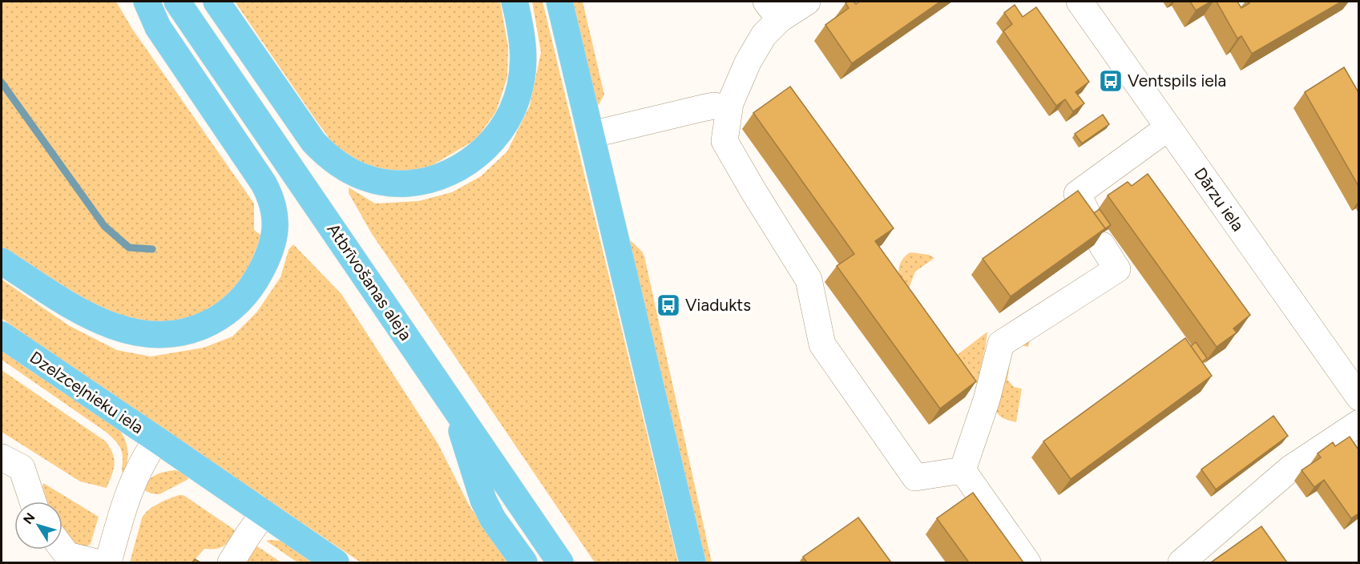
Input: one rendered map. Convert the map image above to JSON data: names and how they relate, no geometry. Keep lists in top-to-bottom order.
{
  "streets": {
    "main road": ["Atbrīvošanas aleja", "Dzelzceļnieku iela"],
    "street": ["Dārzu iela"]
  },
  "places": {
    "bus stop": ["Ventspils iela", "Viadukts"]
  },
  "north": "top left"
}
